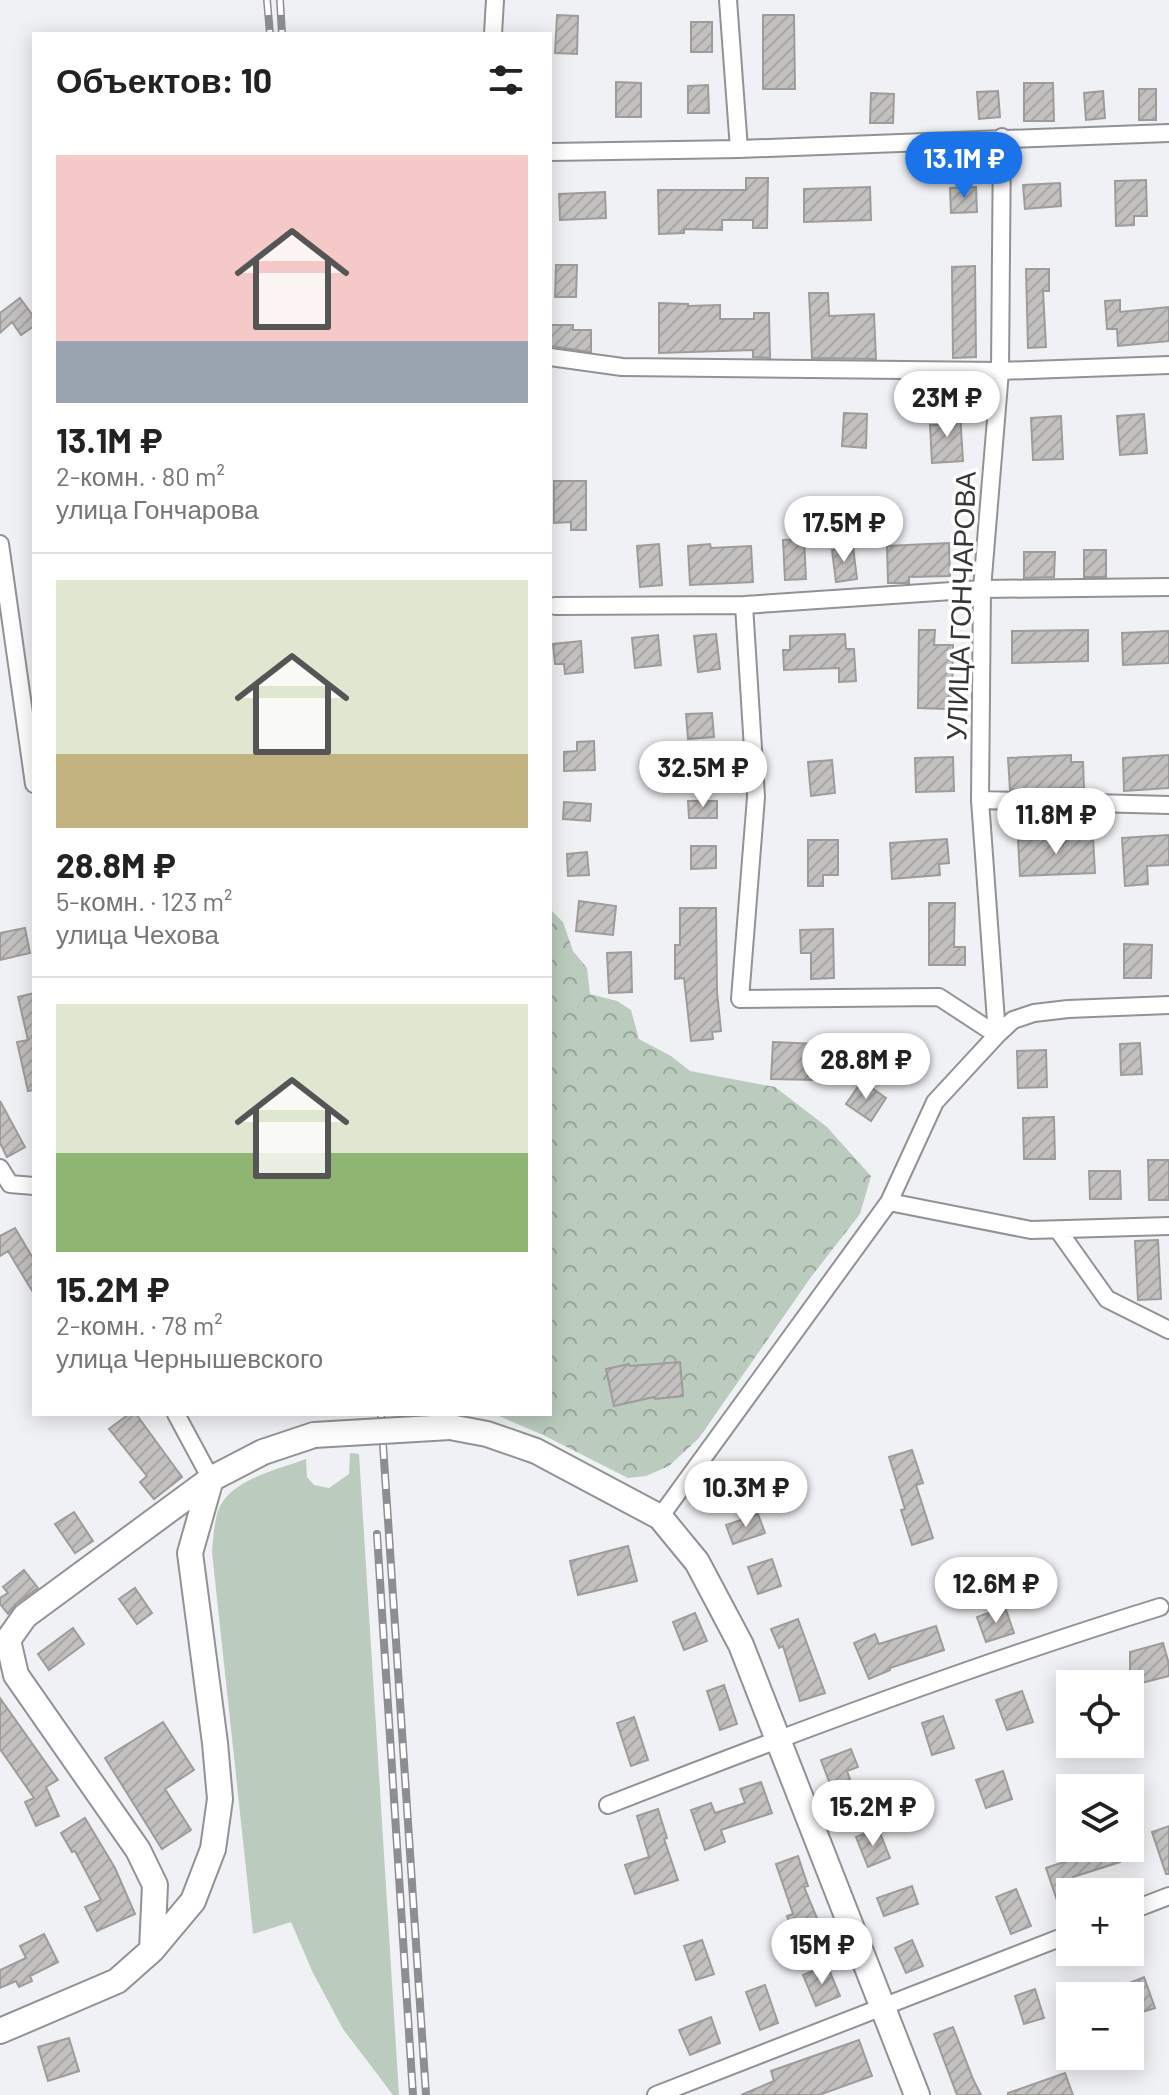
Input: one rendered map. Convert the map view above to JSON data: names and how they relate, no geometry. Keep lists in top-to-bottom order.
{
  "streets": {
    "street": ["УЛИЦА ГОНЧАРОВА"]
  },
  "page": {
    "heading": "Объектов: 10",
    "list": [
      {
        "name": "13.1M ₽",
        "note": "2-комн. · 80 m² · улица Гончарова"
      },
      {
        "name": "28.8M ₽",
        "note": "5-комн. · 123 m² · улица Чехова"
      },
      {
        "name": "15.2M ₽",
        "note": "2-комн. · 78 m² · улица Чернышевского"
      }
    ],
    "price": [
      "13.1M ₽",
      "23M ₽",
      "17.5M ₽",
      "32.5M ₽",
      "11.8M ₽",
      "28.8M ₽",
      "10.3M ₽",
      "12.6M ₽",
      "15.2M ₽",
      "15M ₽"
    ],
    "map_buttons": ["+", "−"]
  }
}
